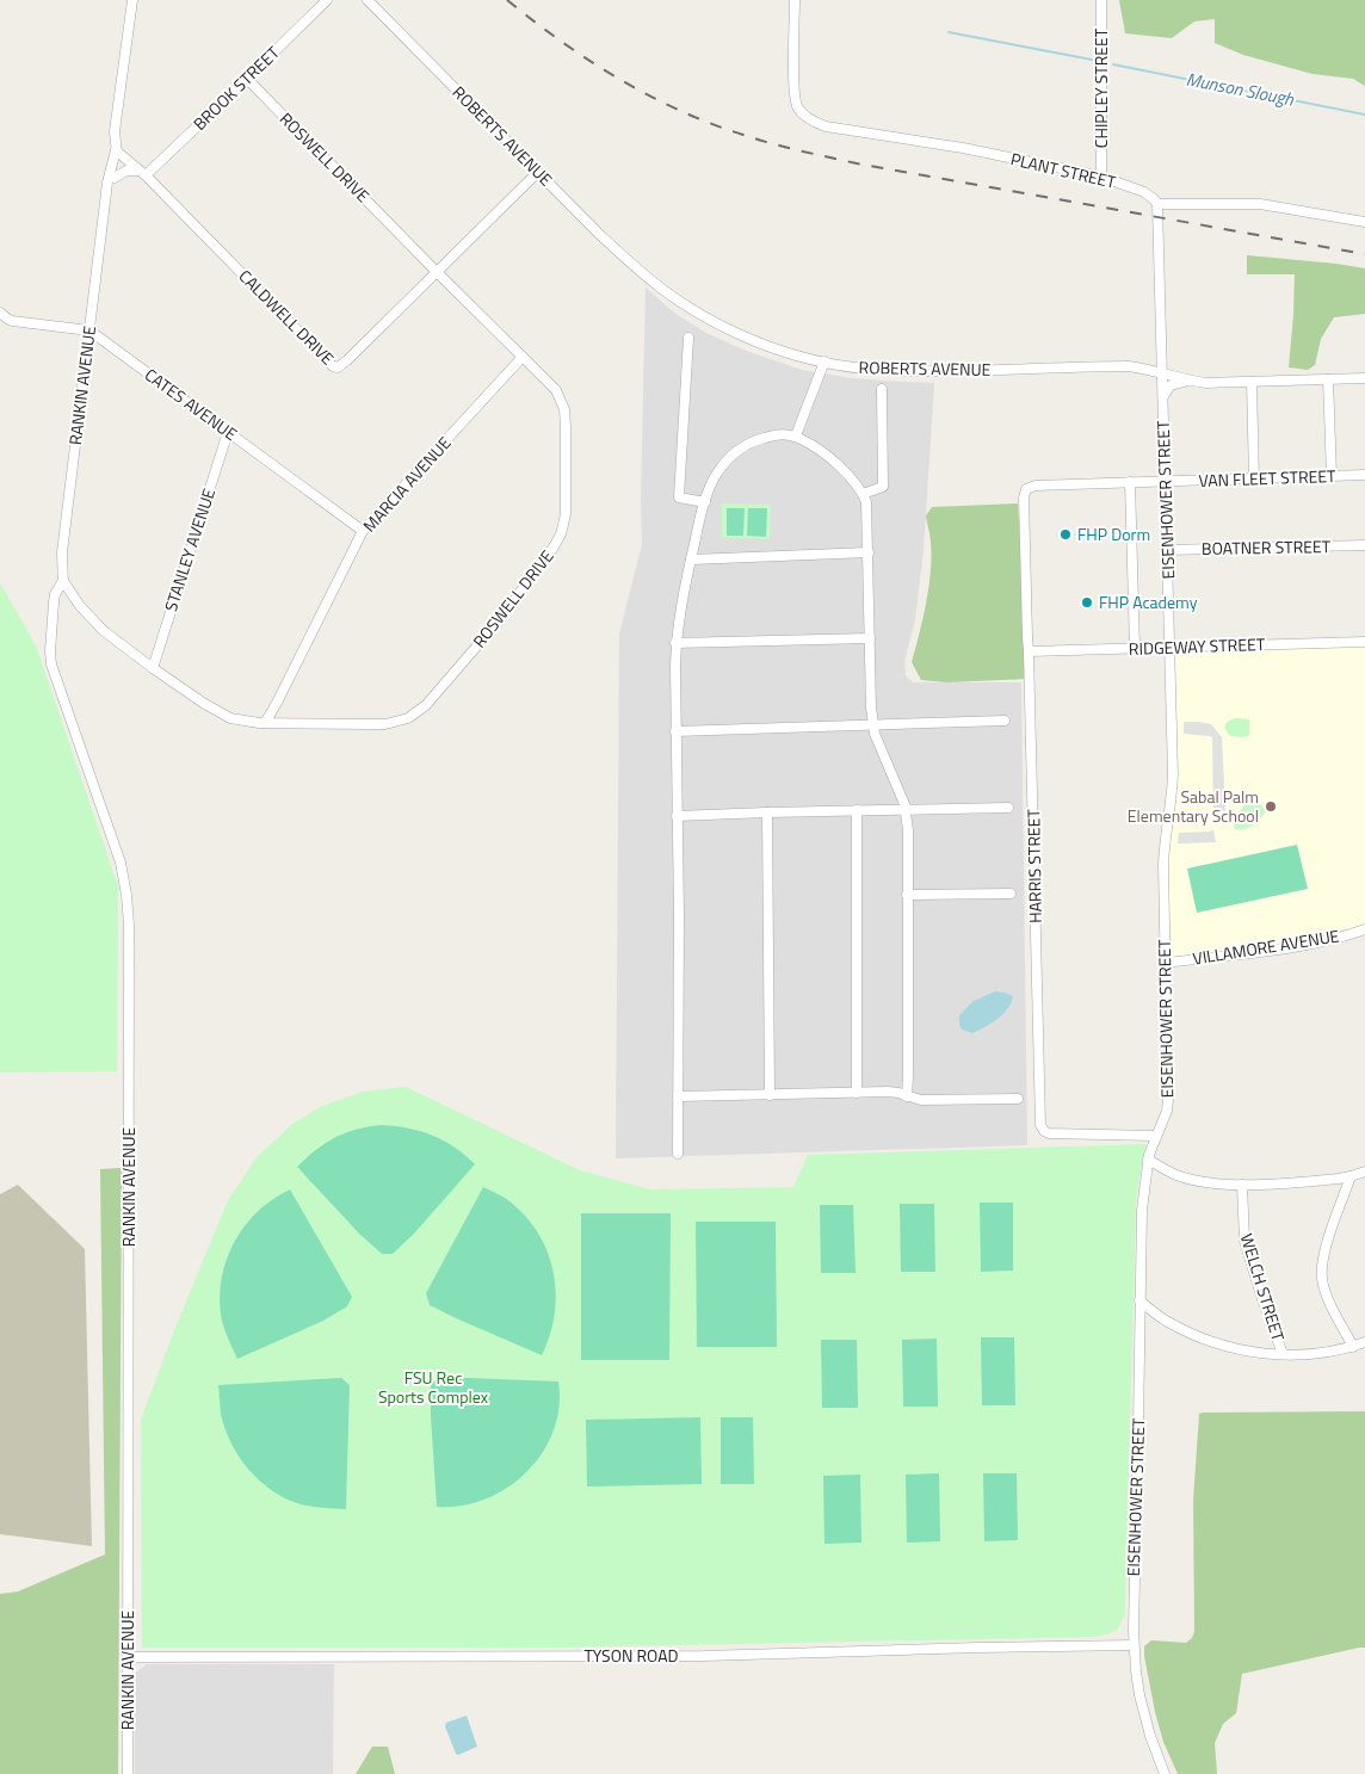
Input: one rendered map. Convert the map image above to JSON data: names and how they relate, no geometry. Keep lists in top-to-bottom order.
{
  "streets": {
    "street": [
      "BROOK STREET",
      "CHIPLEY STREET",
      "ROBERTS AVENUE",
      "ROSWELL DRIVE",
      "PLANT STREET",
      "CALDWELL DRIVE",
      "RANKIN AVENUE",
      "CATES AVENUE",
      "VAN FLEET STREET",
      "MARCIA AVENUE",
      "EISENHOWER STREET",
      "BOATNER STREET",
      "STANLEY AVENUE",
      "RIDGEWAY STREET",
      "HARRIS STREET",
      "VILLAMORE AVENUE",
      "WELCH STREET",
      "TYSON ROAD"
    ]
  },
  "crossings": [
    ["BROOK STREET", "ROSWELL DRIVE"],
    ["BROOK STREET", "CALDWELL DRIVE"],
    ["CHIPLEY STREET", "PLANT STREET"],
    ["ROBERTS AVENUE", "CALDWELL DRIVE"],
    ["ROBERTS AVENUE", "EISENHOWER STREET"],
    ["ROSWELL DRIVE", "CALDWELL DRIVE"],
    ["ROSWELL DRIVE", "RANKIN AVENUE"],
    ["ROSWELL DRIVE", "MARCIA AVENUE"],
    ["ROSWELL DRIVE", "STANLEY AVENUE"],
    ["PLANT STREET", "EISENHOWER STREET"],
    ["CALDWELL DRIVE", "RANKIN AVENUE"],
    ["RANKIN AVENUE", "CATES AVENUE"],
    ["RANKIN AVENUE", "TYSON ROAD"],
    ["CATES AVENUE", "MARCIA AVENUE"],
    ["CATES AVENUE", "STANLEY AVENUE"],
    ["VAN FLEET STREET", "EISENHOWER STREET"],
    ["VAN FLEET STREET", "HARRIS STREET"],
    ["EISENHOWER STREET", "BOATNER STREET"],
    ["EISENHOWER STREET", "RIDGEWAY STREET"],
    ["EISENHOWER STREET", "HARRIS STREET"],
    ["EISENHOWER STREET", "VILLAMORE AVENUE"],
    ["EISENHOWER STREET", "TYSON ROAD"],
    ["RIDGEWAY STREET", "HARRIS STREET"]
  ],
  "water": ["Munson Slough"],
  "parks": ["FSU Rec Sports Complex"],
  "places": ["FHP Dorm", "FHP Academy", "Sabal Palm Elementary School"]
}
